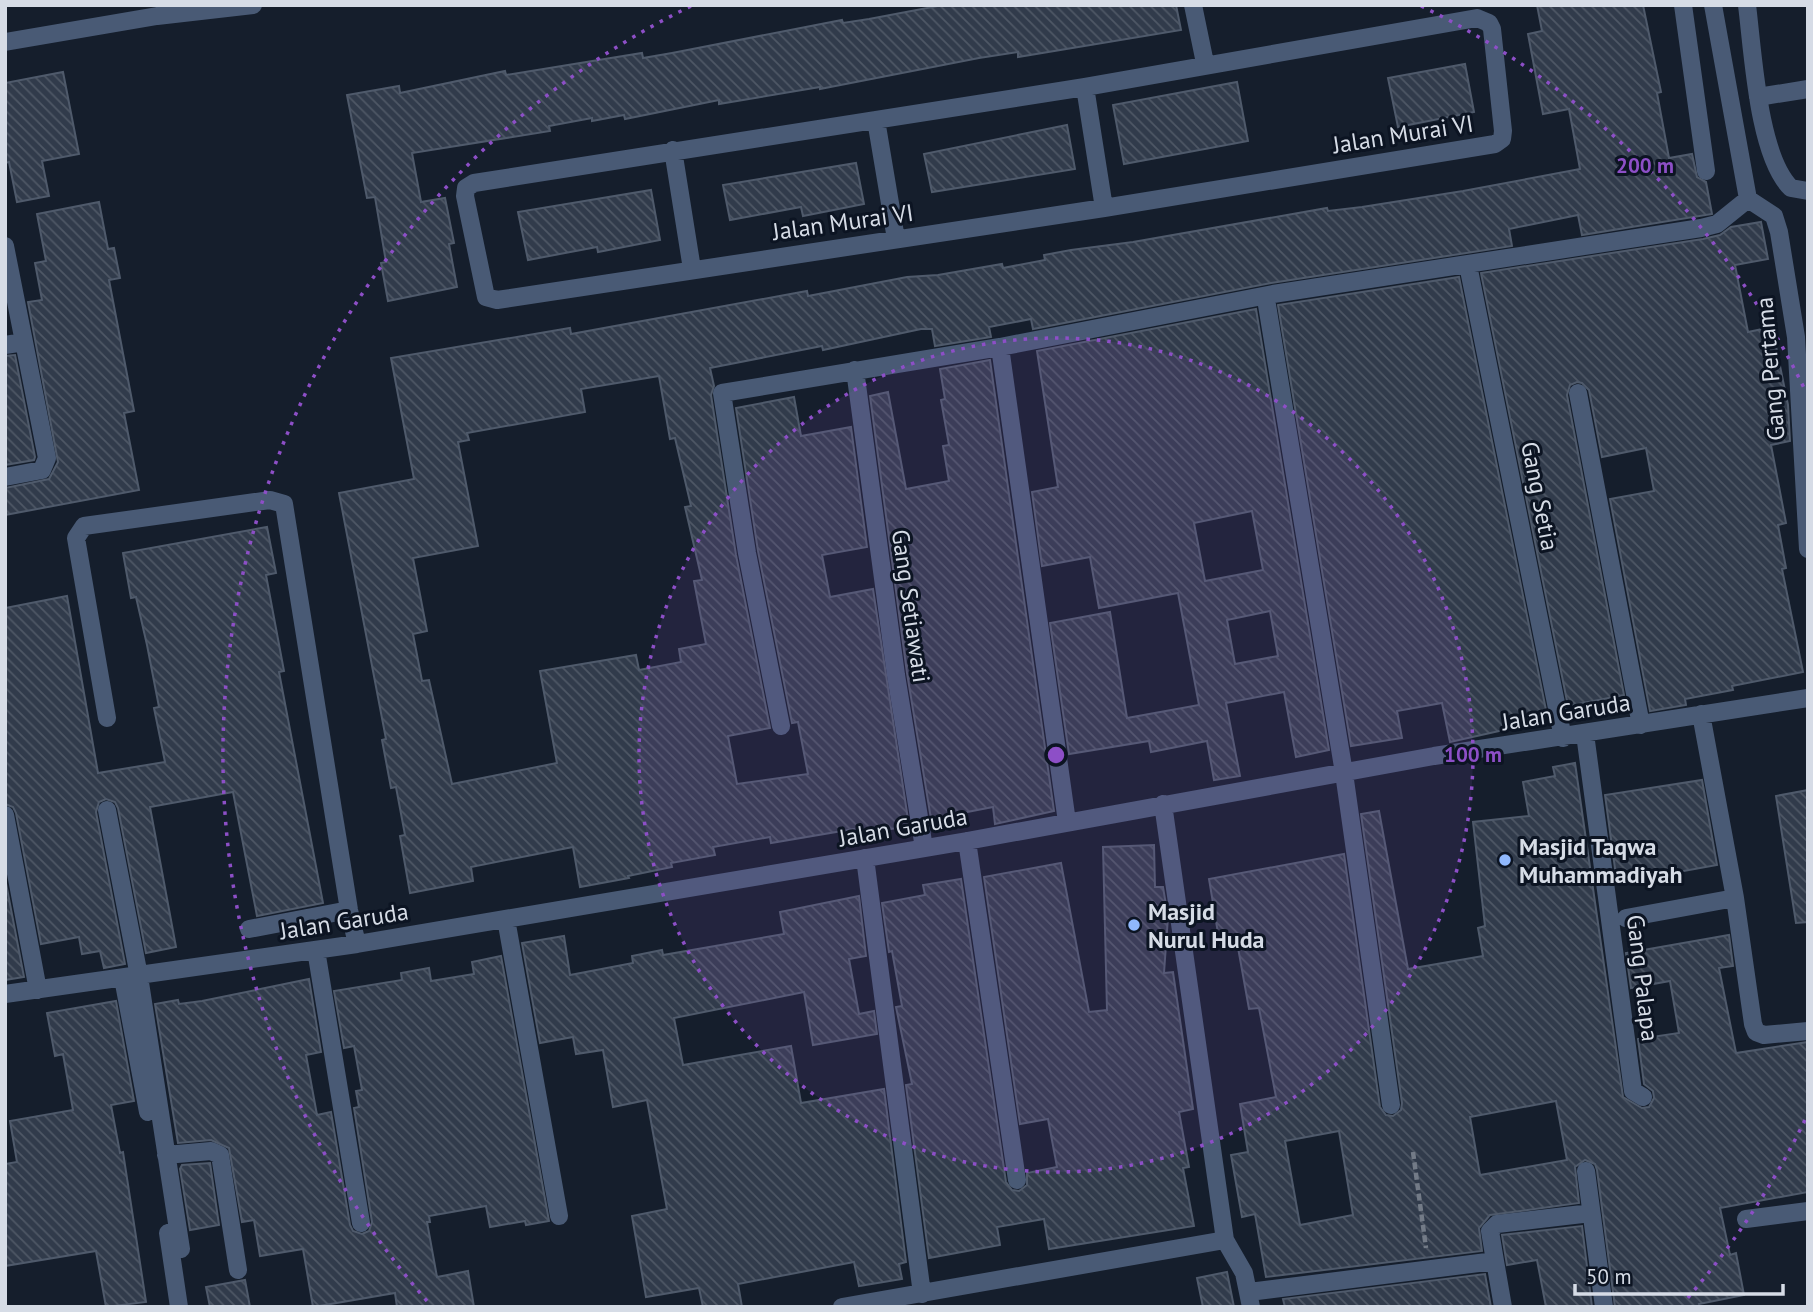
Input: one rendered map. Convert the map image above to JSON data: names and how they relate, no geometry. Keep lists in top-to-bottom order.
{
  "streets": {
    "street": [
      "Jalan Murai VI",
      "Gang Pertama",
      "Gang Setia",
      "Gang Setiawati",
      "Jalan Garuda",
      "Gang Palapa"
    ]
  },
  "crossings": [
    ["Gang Setia", "Jalan Garuda"],
    ["Gang Setiawati", "Jalan Garuda"],
    ["Jalan Garuda", "Gang Palapa"]
  ],
  "places": ["Masjid Taqwa Muhammadiyah", "Masjid Nurul Huda"],
  "scale_bar": "50 m",
  "rings": ["200 m", "100 m"]
}
